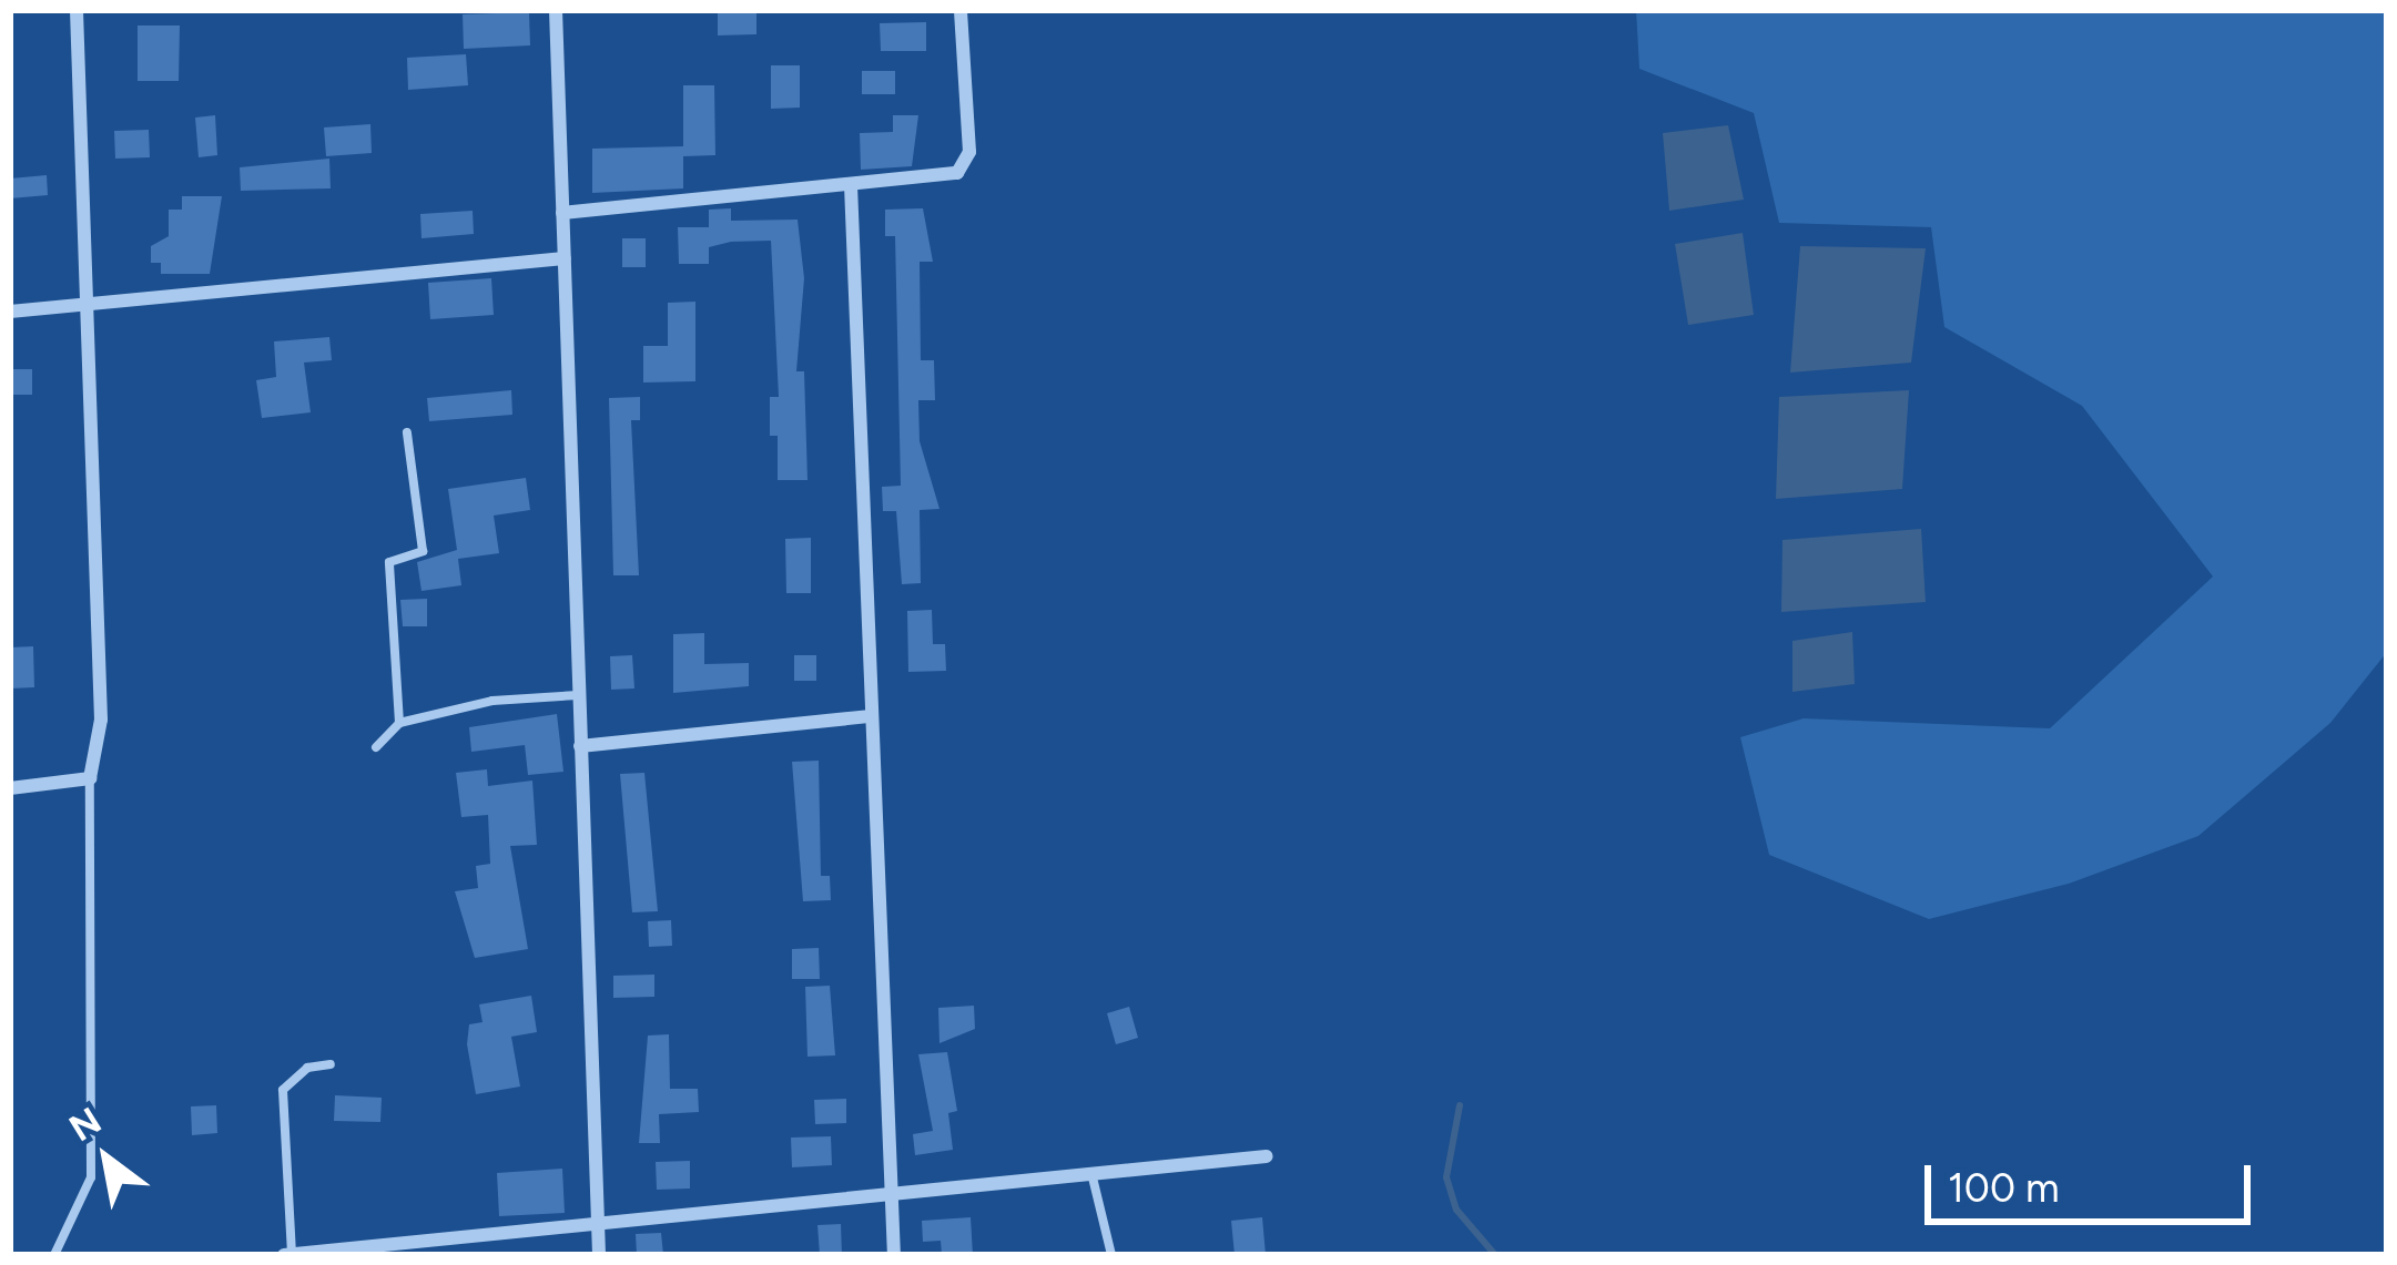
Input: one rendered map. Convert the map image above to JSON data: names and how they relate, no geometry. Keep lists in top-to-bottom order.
{
  "scale_bar": "100 m",
  "north": "top left"
}
